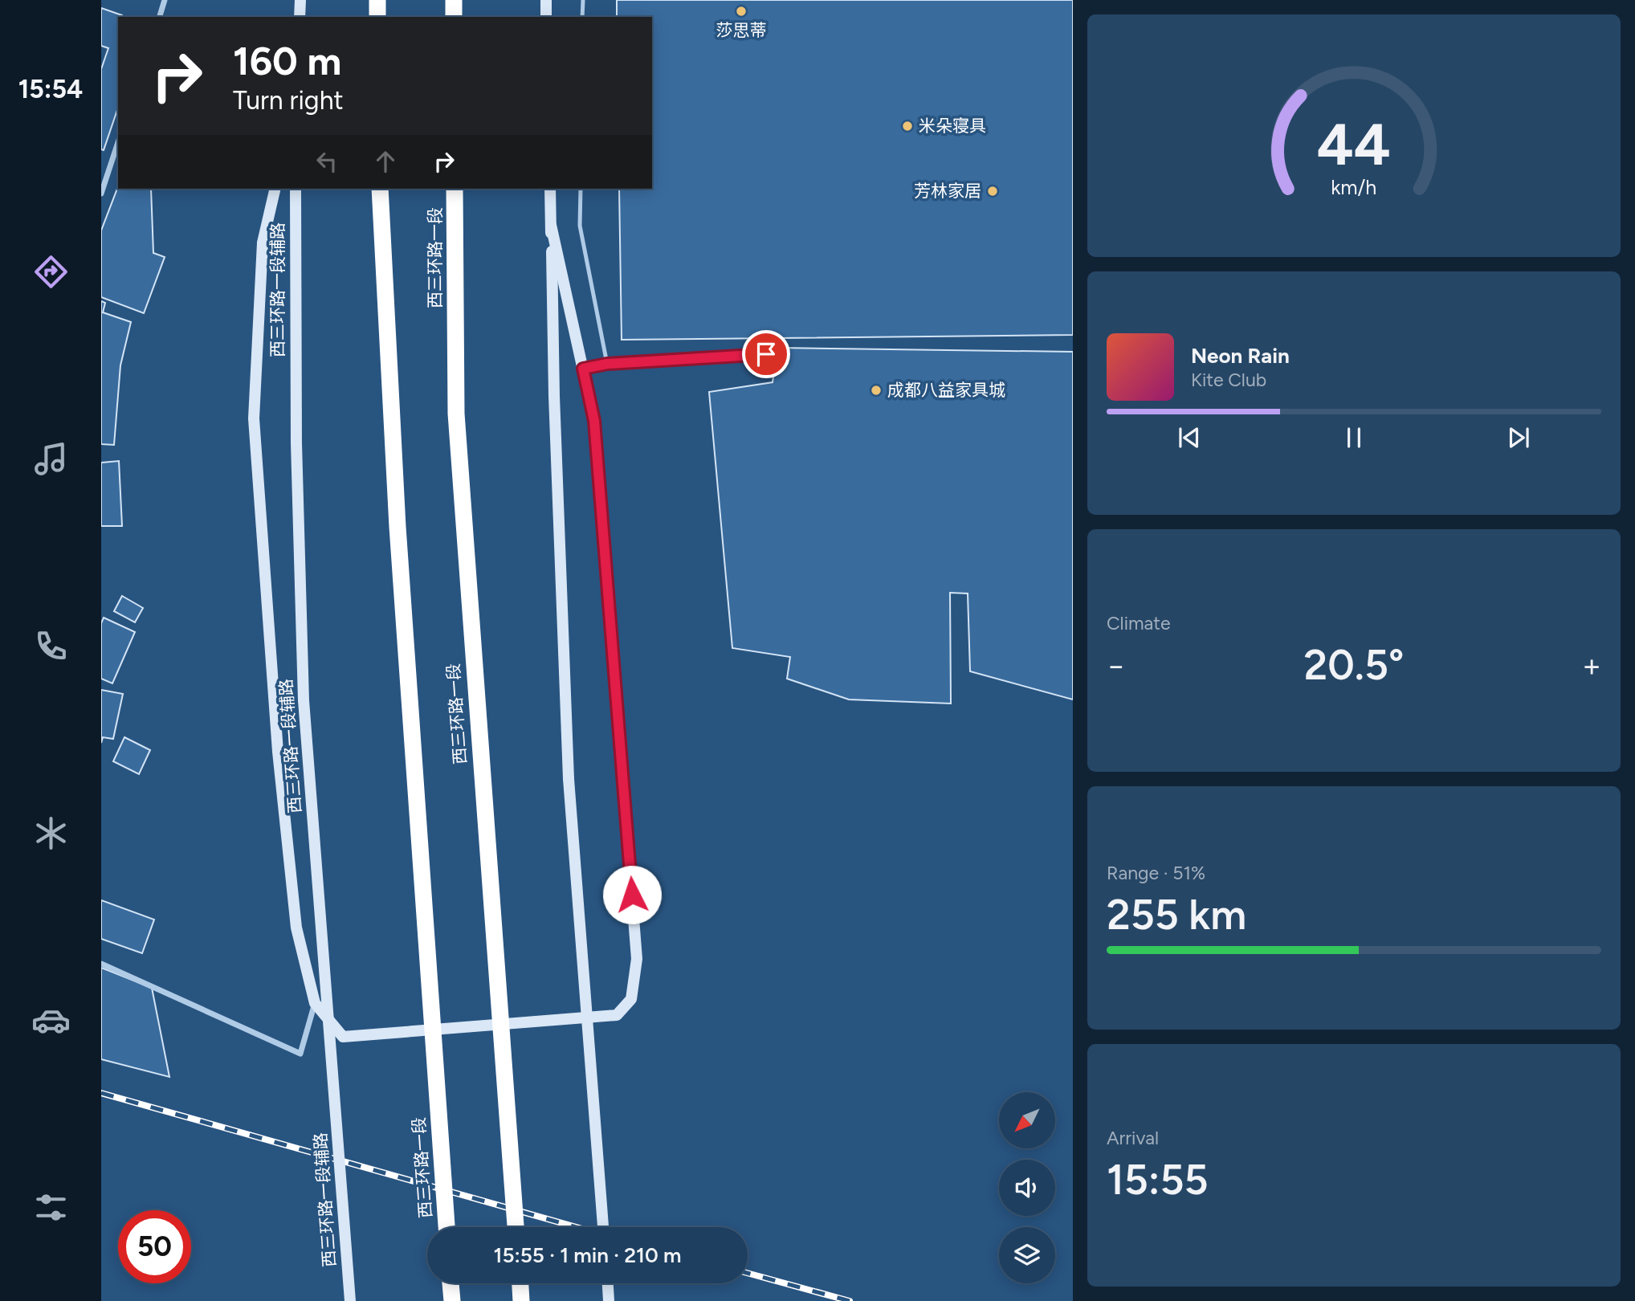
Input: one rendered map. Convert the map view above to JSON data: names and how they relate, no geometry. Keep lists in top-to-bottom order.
{
  "streets": {
    "highway": ["西三环路一段"],
    "main road": ["西三环路一段辅路"]
  },
  "places": [
    "莎思蒂",
    "米朵寝具",
    "芳林家居",
    "成都八益家具城"
  ],
  "north": "bottom left",
  "page": {
    "tabs": "15:54",
    "turn": ["160 m", "Turn right"],
    "song": ["Neon Rain", "Kite Club"],
    "tile": [
      "Climate",
      ["Range · 51%", "255 km"],
      ["Arrival", "15:55"]
    ],
    "heat": ["−", "20.5°", "+"],
    "limit": "50",
    "trip": "15:55 · 1 min · 210 m",
    "gauge": ["44", "km/h"]
  }
}
